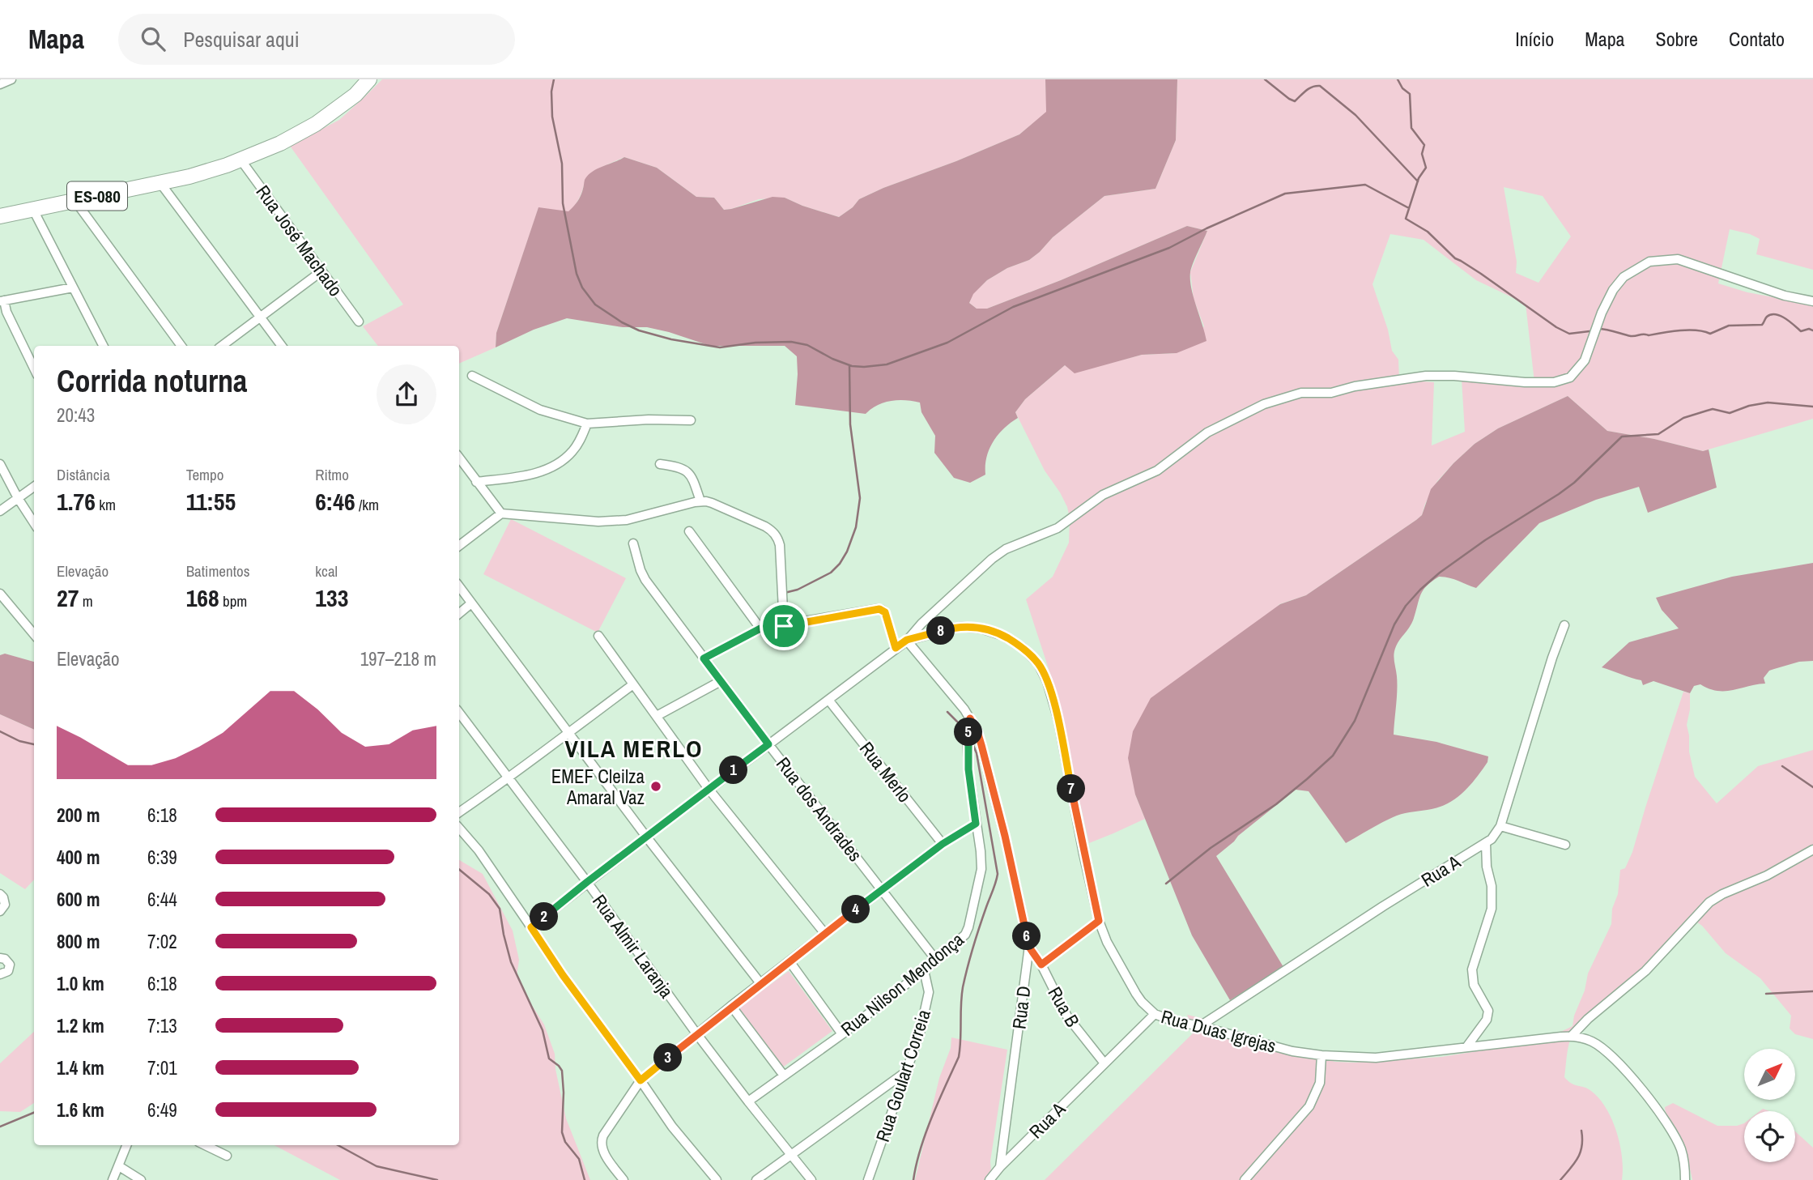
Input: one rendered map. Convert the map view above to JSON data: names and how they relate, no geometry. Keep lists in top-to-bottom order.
{
  "streets": {
    "main road": ["ES-080"],
    "street": [
      "Rua José Machado",
      "Rua Merlo",
      "Rua dos Andrades",
      "Rua A",
      "Rua Almir Laranja",
      "Rua Nilson Mendonça",
      "Rua B",
      "Rua D",
      "Rua Duas Igrejas",
      "Rua Goulart Correia"
    ]
  },
  "crossings": [
    ["ES-080", "Rua José Machado"],
    ["Rua dos Andrades", "Rua Nilson Mendonça"],
    ["Rua A", "Rua B"],
    ["Rua A", "Rua D"],
    ["Rua A", "Rua Duas Igrejas"],
    ["Rua Almir Laranja", "Rua Nilson Mendonça"],
    ["Rua Nilson Mendonça", "Rua D"],
    ["Rua Nilson Mendonça", "Rua Goulart Correia"],
    ["Rua B", "Rua D"],
    ["Rua D", "Rua Duas Igrejas"]
  ],
  "districts": ["VILA MERLO"],
  "places": ["EMEF Cleilza Amaral Vaz"],
  "north": "top right",
  "page": {
    "header": "Mapa",
    "search": "Pesquisar aqui",
    "nav": [
      "Início",
      "Mapa",
      "Sobre",
      "Contato"
    ],
    "heading": ["Corrida noturna", "20:43"],
    "stats": [
      ["Distância", "1.76 km"],
      ["Tempo", "11:55"],
      ["Ritmo", "6:46 /km"],
      ["Elevação", "27 m"],
      ["Batimentos", "168 bpm"],
      ["kcal", "133"]
    ],
    "pins": [
      "8",
      "5",
      "1",
      "7",
      "4",
      "2",
      "6",
      "3"
    ],
    "chart": ["Elevação", "197–218 m"],
    "list": [
      {
        "name": "200 m",
        "note": "6:18"
      },
      {
        "name": "400 m",
        "note": "6:39"
      },
      {
        "name": "600 m",
        "note": "6:44"
      },
      {
        "name": "800 m",
        "note": "7:02"
      },
      {
        "name": "1.0 km",
        "note": "6:18"
      },
      {
        "name": "1.2 km",
        "note": "7:13"
      },
      {
        "name": "1.4 km",
        "note": "7:01"
      },
      {
        "name": "1.6 km",
        "note": "6:49"
      }
    ]
  }
}
